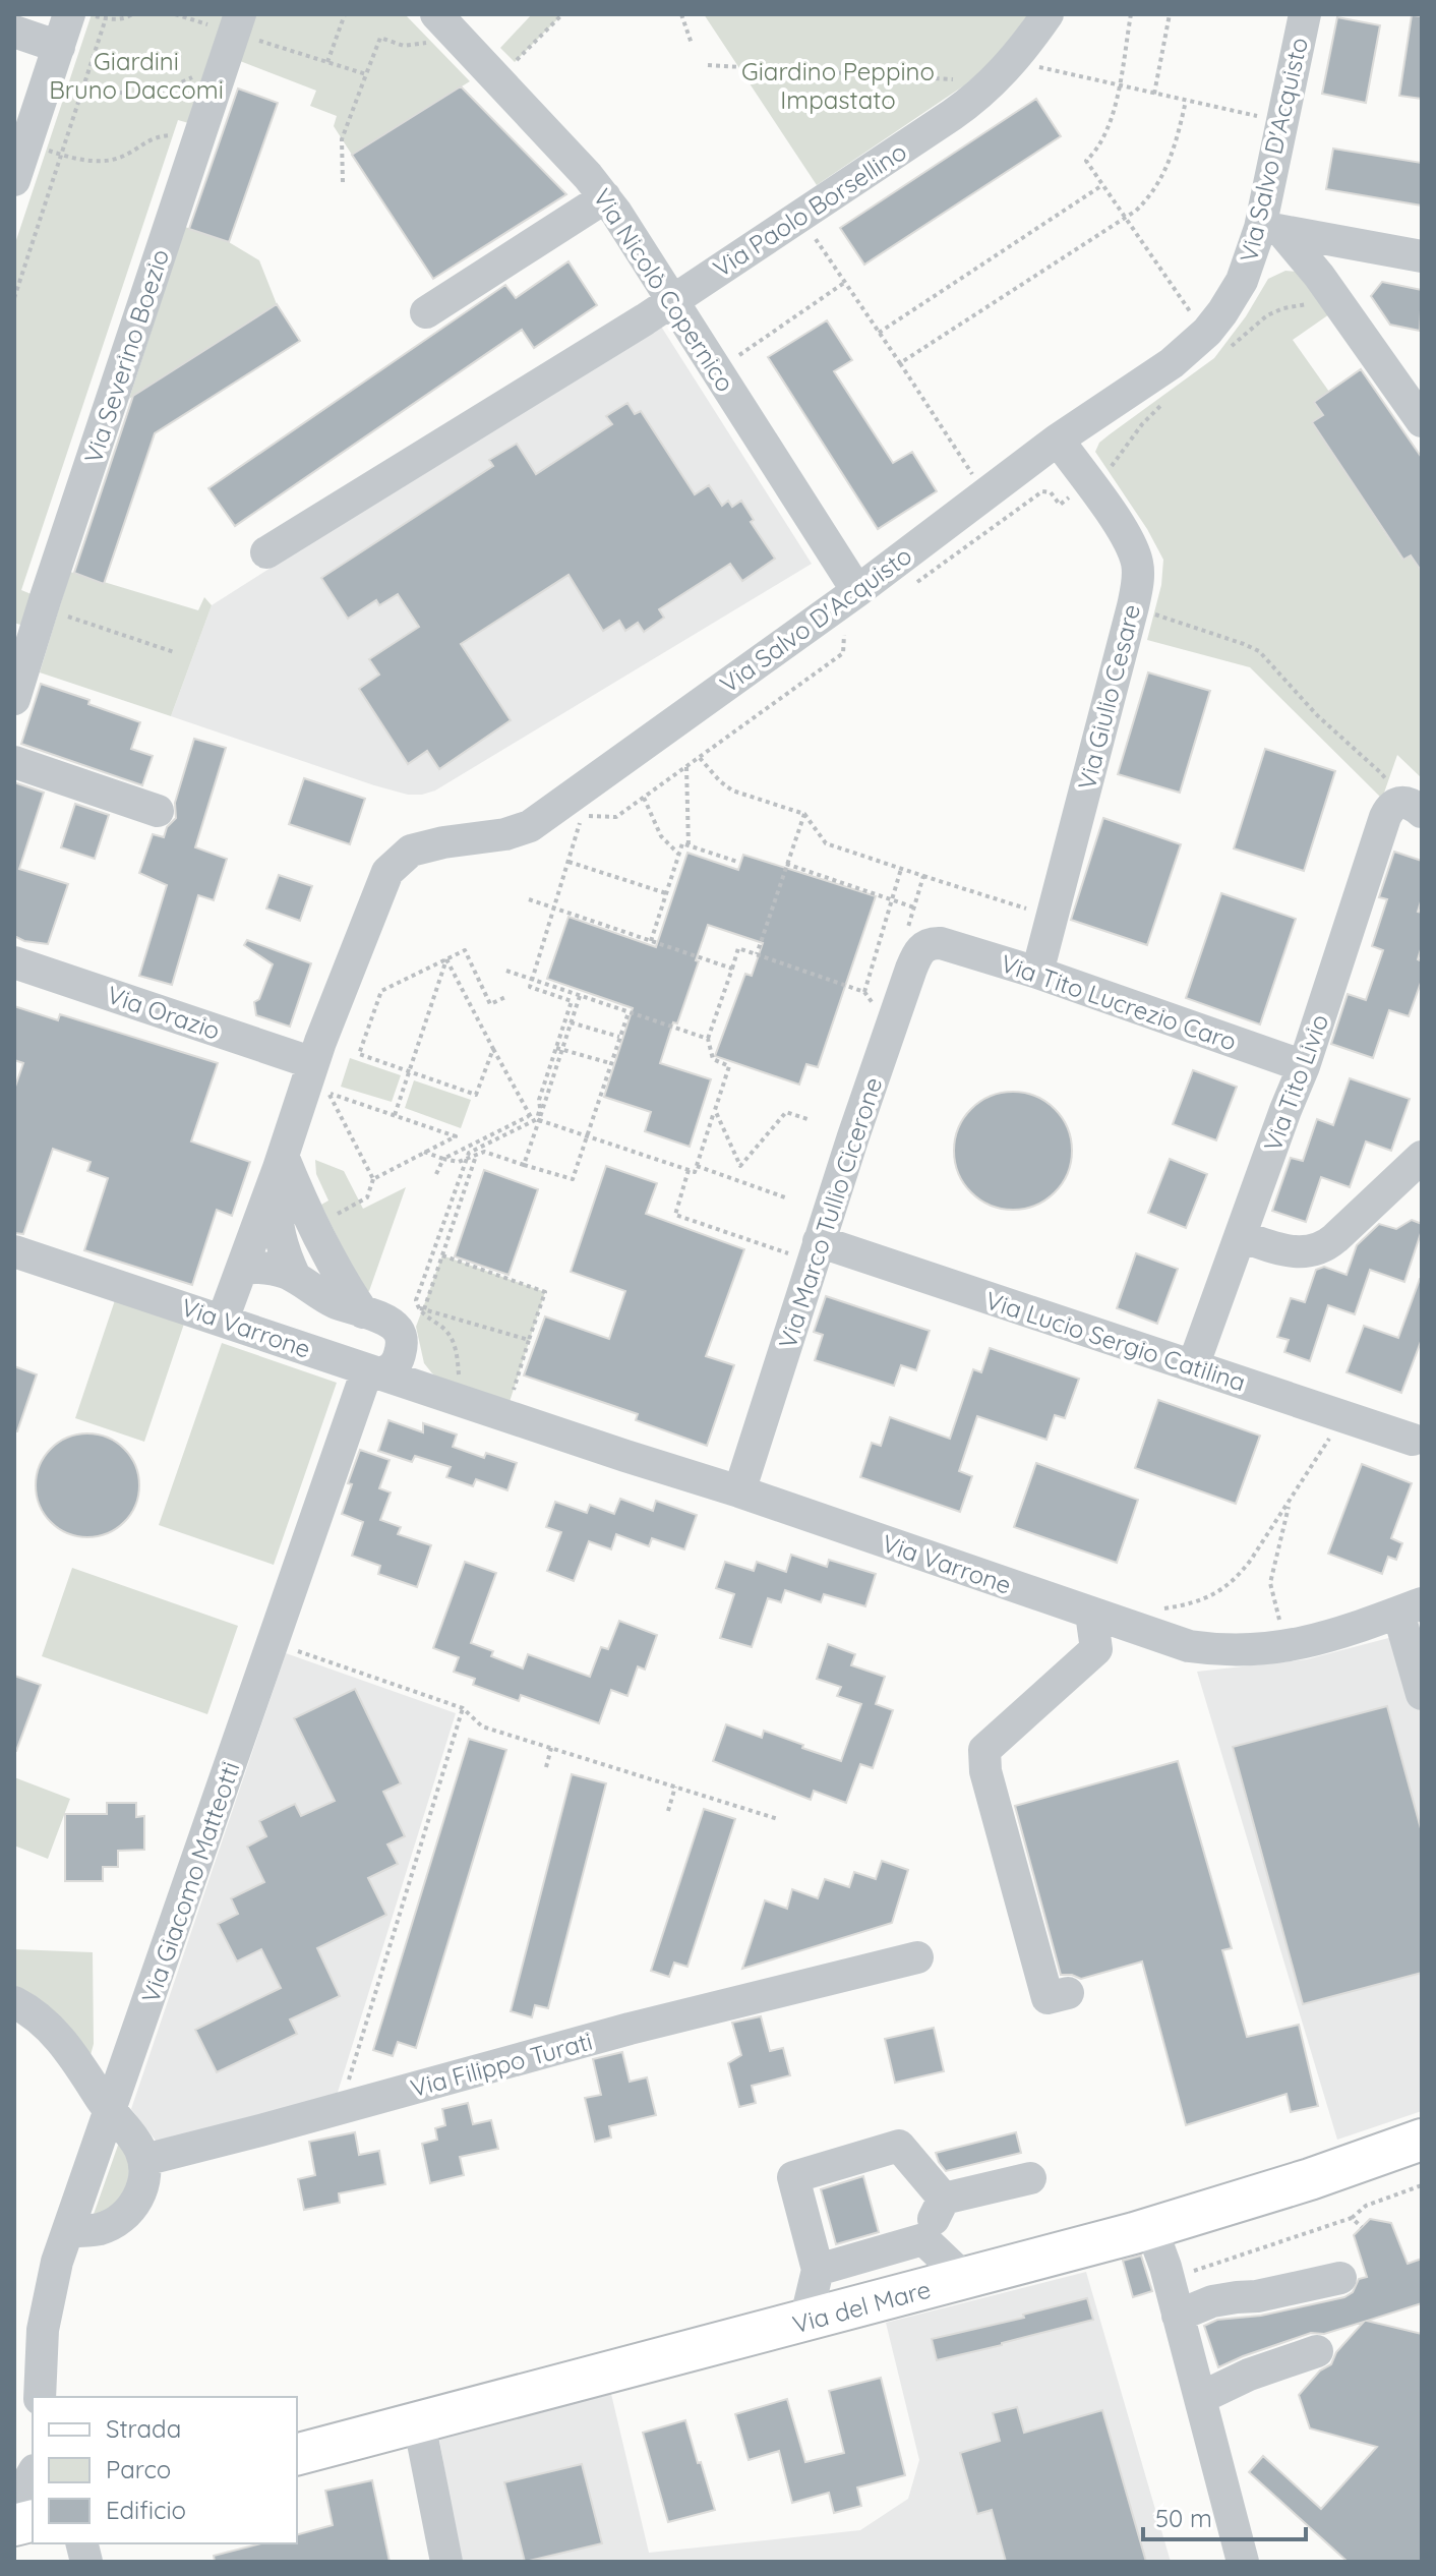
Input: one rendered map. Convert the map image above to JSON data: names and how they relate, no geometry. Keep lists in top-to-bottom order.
{
  "streets": {
    "main road": ["Via del Mare"],
    "street": [
      "Via Salvo D'Acquisto",
      "Via Paolo Borsellino",
      "Via Nicolò Copernico",
      "Via Severino Boezio",
      "Via Giulio Cesare",
      "Via Tito Lucrezio Caro",
      "Via Orazio",
      "Via Tito Livio",
      "Via Marco Tullio Cicerone",
      "Via Varrone",
      "Via Lucio Sergio Catilina",
      "Via Giacomo Matteotti",
      "Via Filippo Turati"
    ]
  },
  "crossings": [
    ["Via Salvo D'Acquisto", "Via Nicolò Copernico"],
    ["Via Salvo D'Acquisto", "Via Giulio Cesare"],
    ["Via Salvo D'Acquisto", "Via Orazio"],
    ["Via Salvo D'Acquisto", "Via Varrone"],
    ["Via Paolo Borsellino", "Via Nicolò Copernico"],
    ["Via Giulio Cesare", "Via Tito Lucrezio Caro"],
    ["Via Tito Lucrezio Caro", "Via Tito Livio"],
    ["Via Tito Lucrezio Caro", "Via Marco Tullio Cicerone"],
    ["Via Tito Livio", "Via Lucio Sergio Catilina"],
    ["Via Marco Tullio Cicerone", "Via Varrone"],
    ["Via Marco Tullio Cicerone", "Via Lucio Sergio Catilina"],
    ["Via Varrone", "Via Giacomo Matteotti"]
  ],
  "parks": ["Giardini Bruno Daccomi", "Giardino Peppino Impastato"],
  "legend": ["Strada", "Parco", "Edificio"],
  "scale_bar": "50 m"
}
